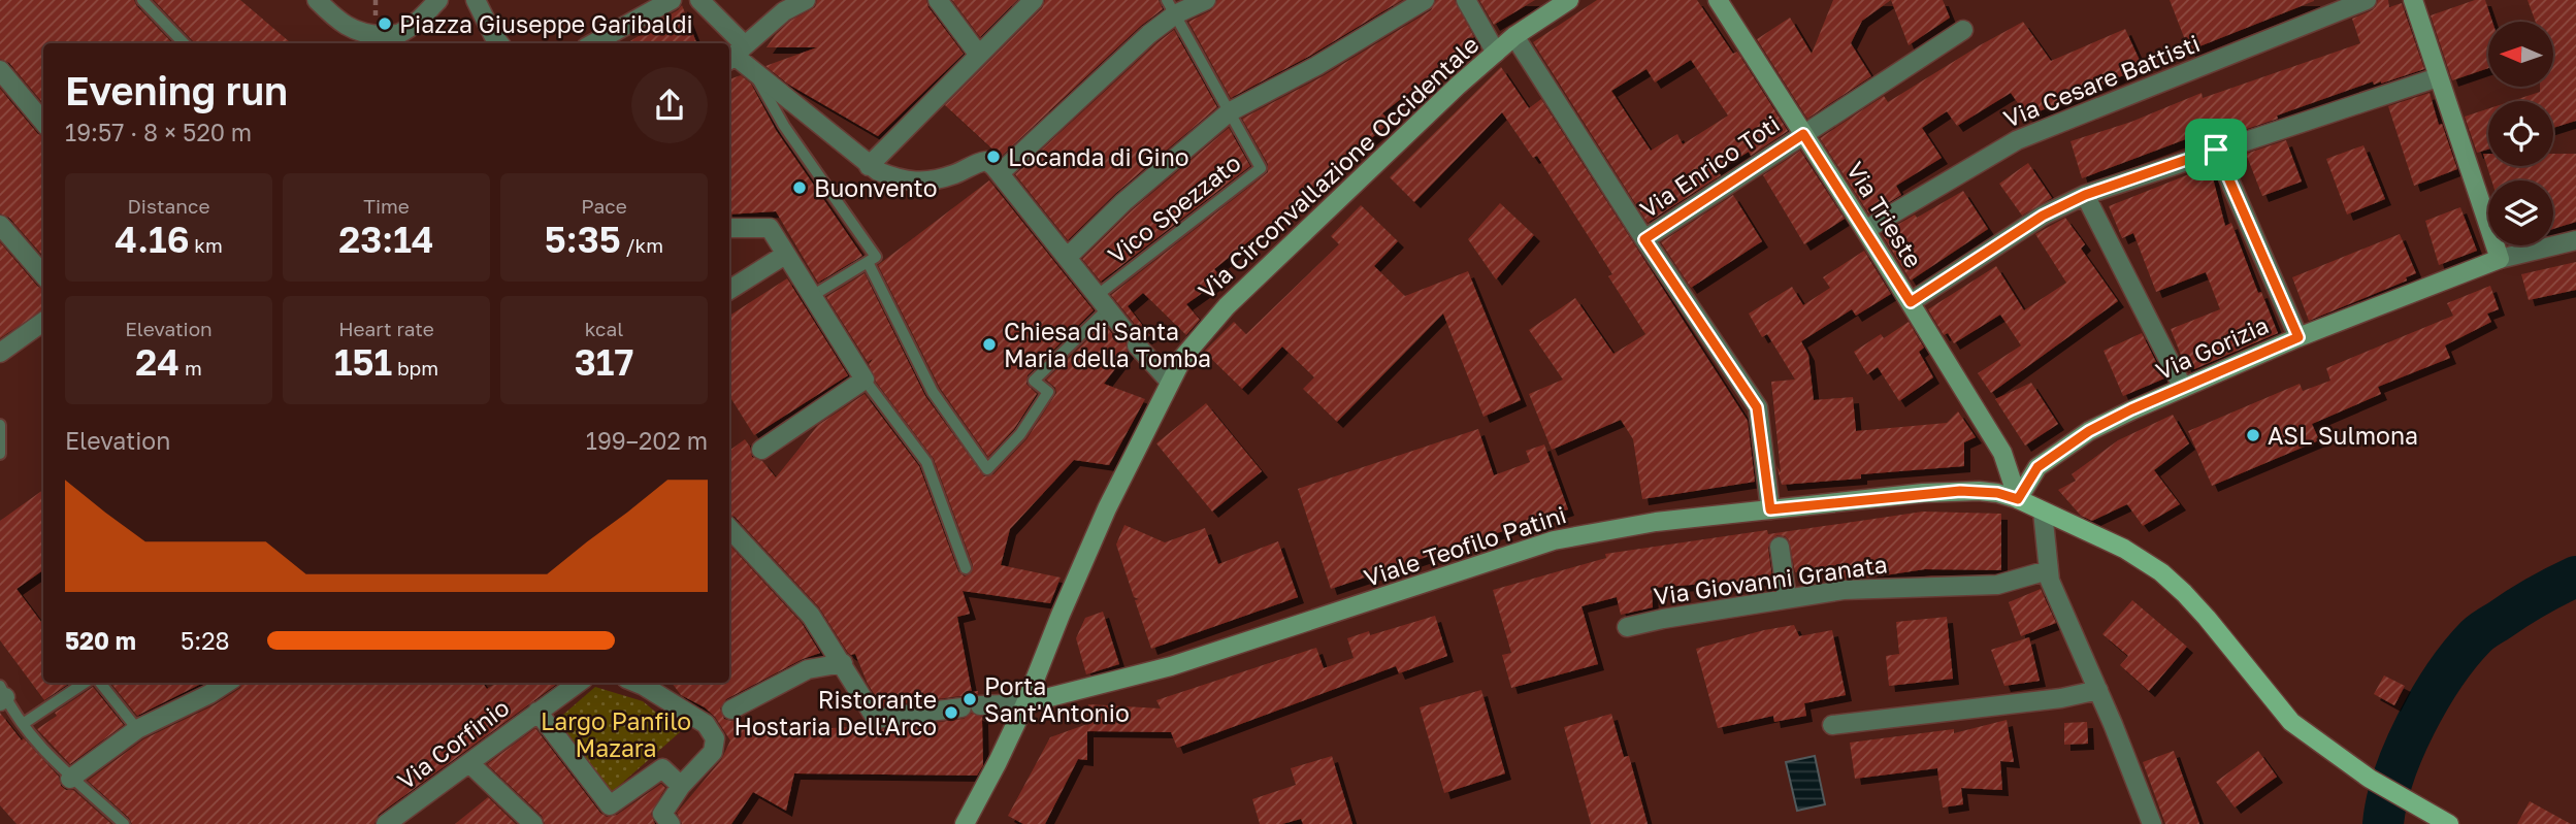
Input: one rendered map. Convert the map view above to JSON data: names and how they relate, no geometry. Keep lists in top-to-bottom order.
{
  "streets": {
    "main road": [
      "Via Circonvallazione Occidentale",
      "Via Trieste",
      "Via Gorizia",
      "Viale Teofilo Patini"
    ],
    "street": [
      "Via Cesare Battisti",
      "Via Enrico Toti",
      "Via Giovanni Granata",
      "Via Corfinio"
    ],
    "lane": ["Vico Spezzato"]
  },
  "crossings": [
    ["Via Cesare Battisti", "Via Trieste"],
    ["Via Enrico Toti", "Via Trieste"],
    ["Via Circonvallazione Occidentale", "Viale Teofilo Patini"],
    ["Via Trieste", "Via Gorizia"],
    ["Via Trieste", "Viale Teofilo Patini"],
    ["Via Gorizia", "Viale Teofilo Patini"]
  ],
  "parks": ["Largo Panfilo Mazara"],
  "places": [
    "Piazza Giuseppe Garibaldi",
    "Locanda di Gino",
    "Buonvento",
    "Chiesa di Santa Maria della Tomba",
    "ASL Sulmona",
    "Porta Sant'Antonio",
    "Ristorante Hostaria Dell'Arco"
  ],
  "north": "left",
  "page": {
    "heading": ["Evening run", "19:57 · 8 × 520 m"],
    "stats": [
      ["Distance", "4.16 km"],
      ["Time", "23:14"],
      ["Pace", "5:35 /km"],
      ["Elevation", "24 m"],
      ["Heart rate", "151 bpm"],
      ["kcal", "317"]
    ],
    "chart": ["Elevation", "199–202 m"],
    "list": [
      {
        "name": "520 m",
        "note": "5:28"
      }
    ]
  }
}
